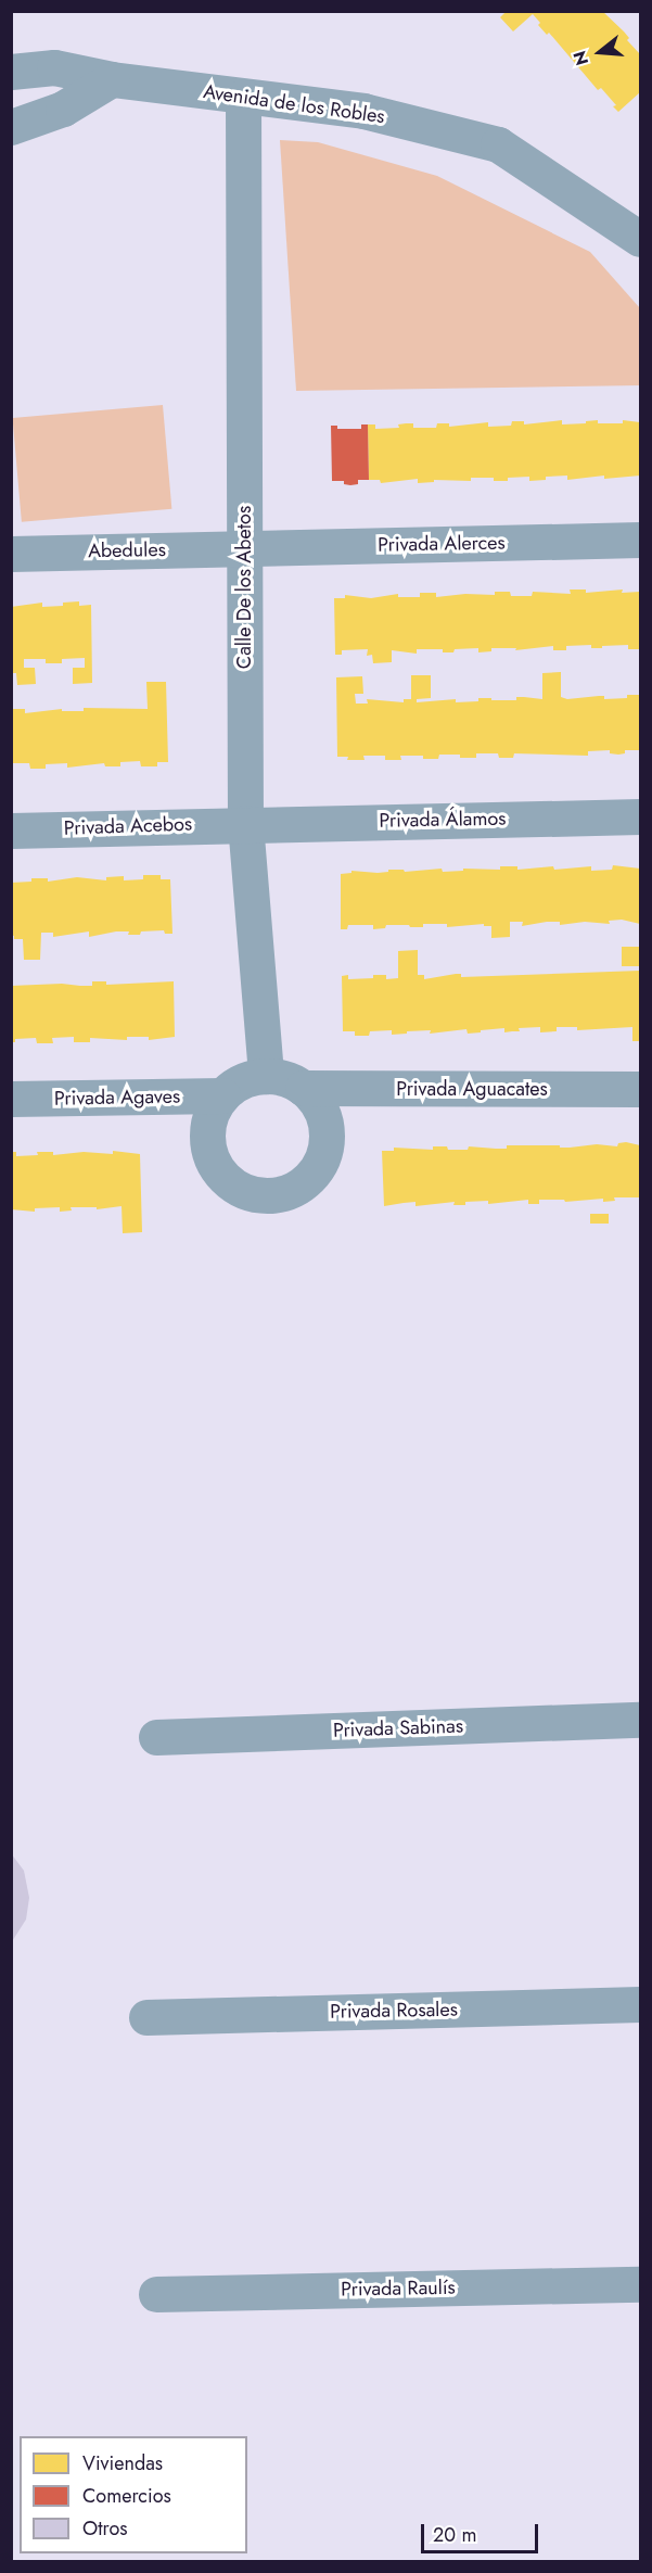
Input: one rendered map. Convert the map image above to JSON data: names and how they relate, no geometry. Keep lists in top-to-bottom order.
{
  "streets": {
    "street": [
      "Avenida de los Robles",
      "Privada Alerces",
      "Abedules",
      "Calle De los Abetos",
      "Privada Álamos",
      "Privada Acebos",
      "Privada Aguacates",
      "Privada Agaves",
      "Privada Sabinas",
      "Privada Rosales",
      "Privada Raulís"
    ]
  },
  "crossings": [
    ["Avenida de los Robles", "Calle De los Abetos"],
    ["Privada Alerces", "Abedules"],
    ["Privada Alerces", "Calle De los Abetos"],
    ["Abedules", "Calle De los Abetos"],
    ["Calle De los Abetos", "Privada Álamos"],
    ["Calle De los Abetos", "Privada Acebos"],
    ["Calle De los Abetos", "Privada Aguacates"],
    ["Calle De los Abetos", "Privada Agaves"],
    ["Privada Álamos", "Privada Acebos"],
    ["Privada Aguacates", "Privada Agaves"]
  ],
  "legend": ["Viviendas", "Comercios", "Otros"],
  "scale_bar": "20 m",
  "north": "left"
}
